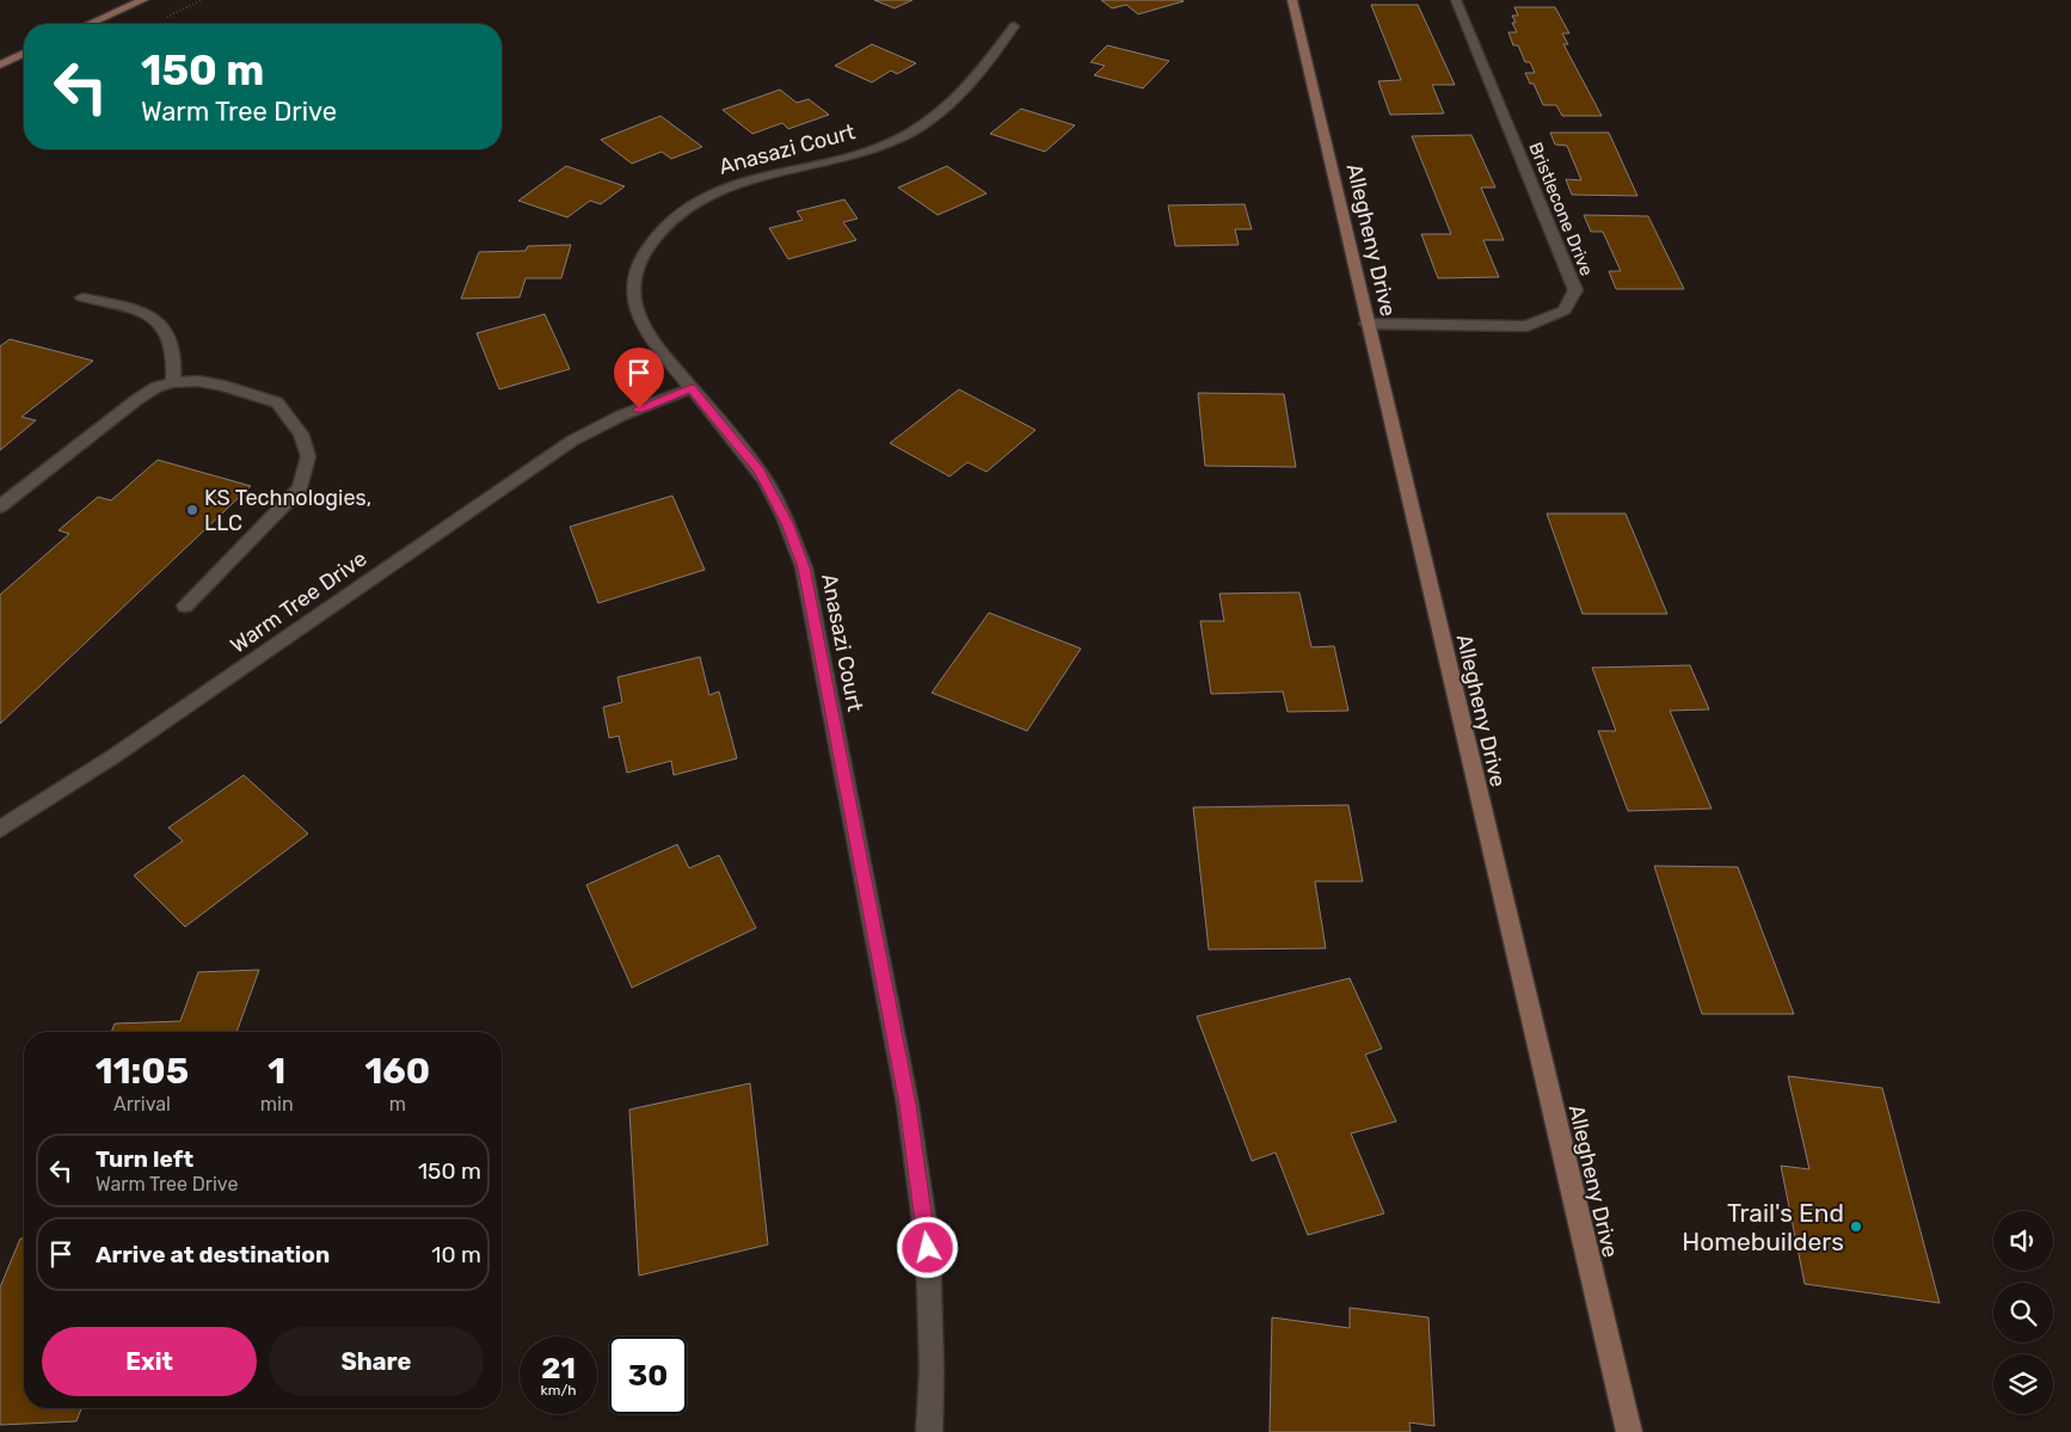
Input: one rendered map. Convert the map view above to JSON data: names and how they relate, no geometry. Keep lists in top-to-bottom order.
{
  "streets": {
    "street": [
      "Anasazi Court",
      "Bristlecone Drive",
      "Allegheny Drive",
      "Warm Tree Drive"
    ]
  },
  "crossings": [
    ["Anasazi Court", "Warm Tree Drive"],
    ["Bristlecone Drive", "Allegheny Drive"]
  ],
  "places": ["KS Technologies, LLC", "Trail's End Homebuilders"],
  "page": {
    "turn": ["150 m", "Warm Tree Drive"],
    "eta": [
      "11:05",
      "Arrival",
      "1",
      "min",
      "160",
      "m"
    ],
    "list": [
      {
        "name": "Turn left",
        "note": "Warm Tree Drive",
        "value": "150 m"
      },
      {
        "name": "Arrive at destination",
        "value": "10 m"
      }
    ],
    "buttons": ["Exit", "Share"],
    "speed": "21 km/h",
    "limit": "30"
  }
}
